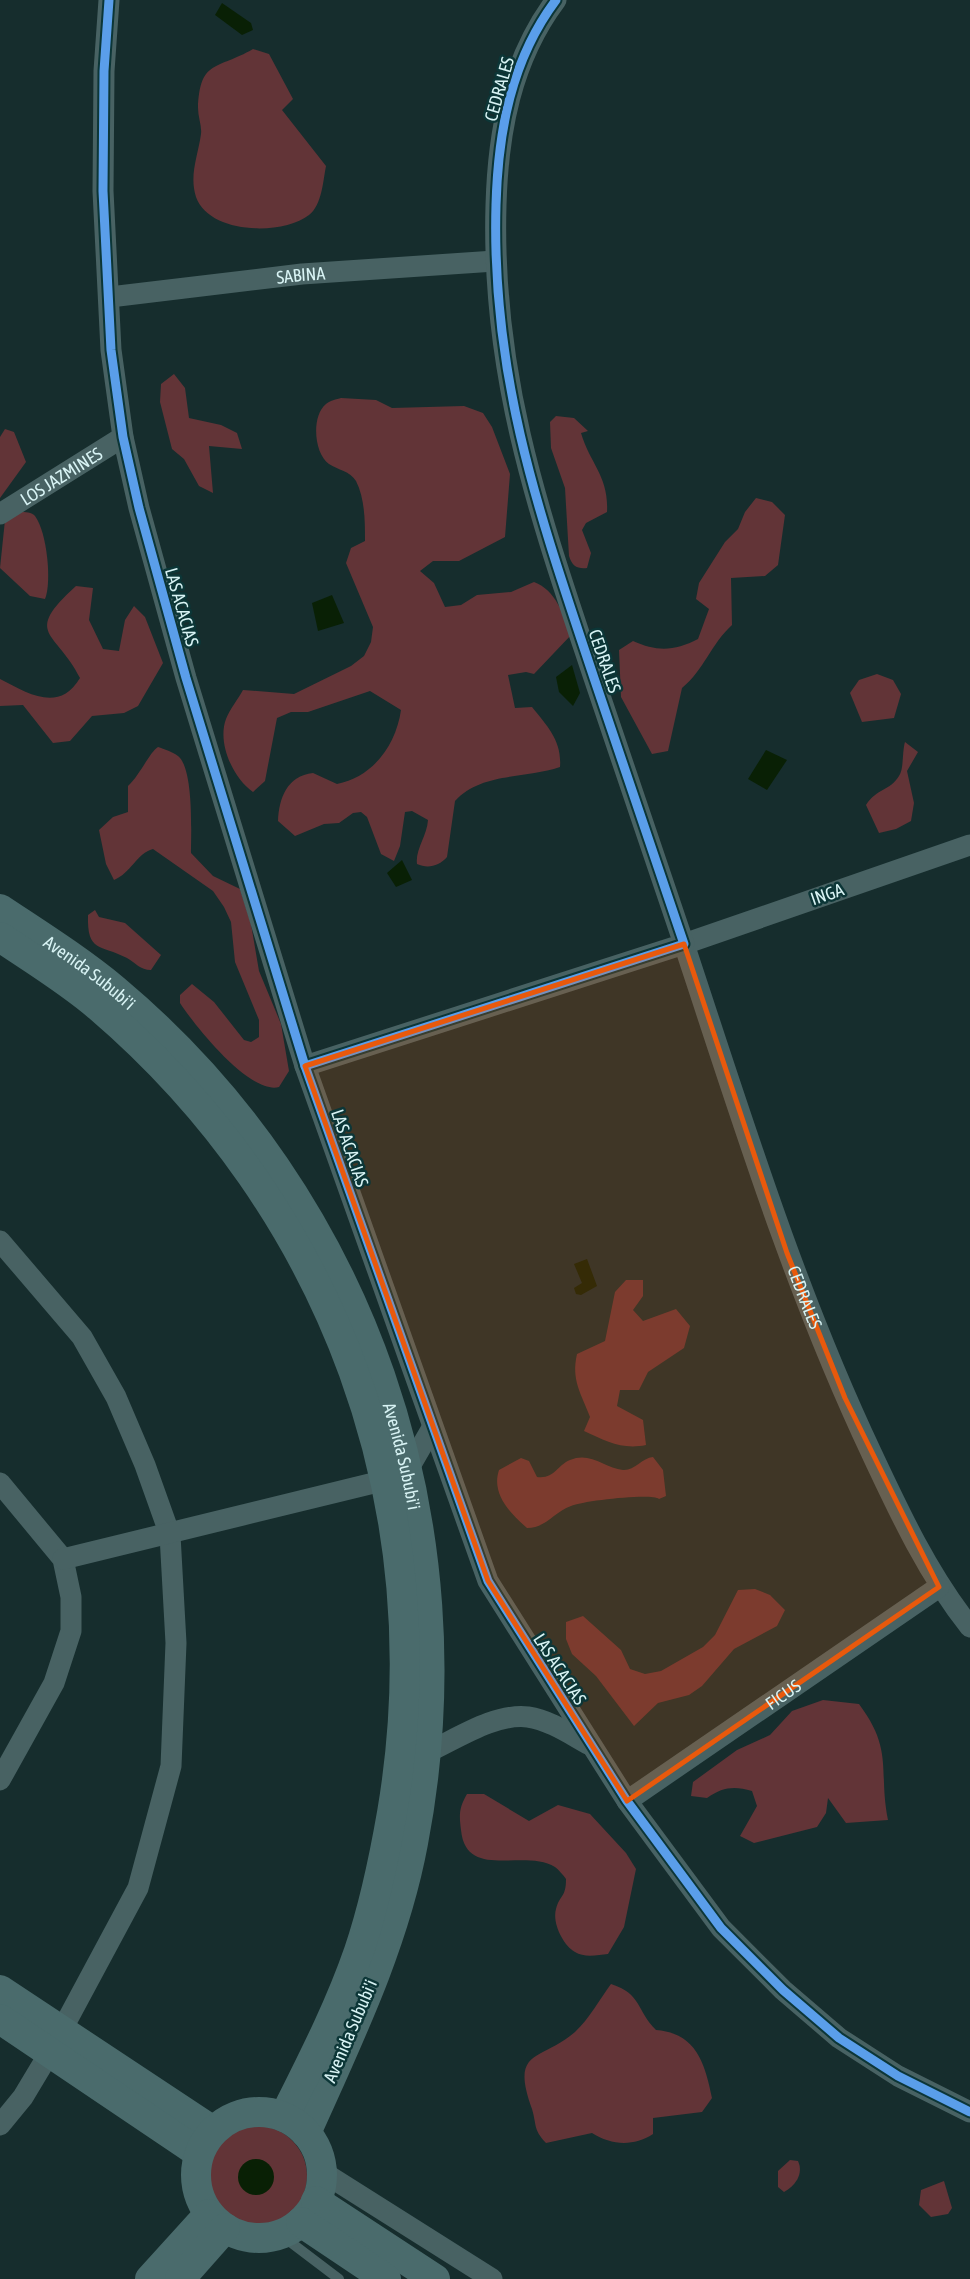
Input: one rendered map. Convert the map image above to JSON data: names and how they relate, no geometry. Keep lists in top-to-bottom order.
{
  "streets": {
    "street": [
      "CEDRALES",
      "SABINA",
      "LOS JAZMINES",
      "LAS ACACIAS",
      "INGA",
      "Avenida Sububi'i",
      "FICUS"
    ]
  },
  "crossings": [
    ["CEDRALES", "SABINA"],
    ["CEDRALES", "INGA"],
    ["CEDRALES", "FICUS"],
    ["SABINA", "LAS ACACIAS"],
    ["LOS JAZMINES", "LAS ACACIAS"],
    ["LAS ACACIAS", "FICUS"]
  ]
}
